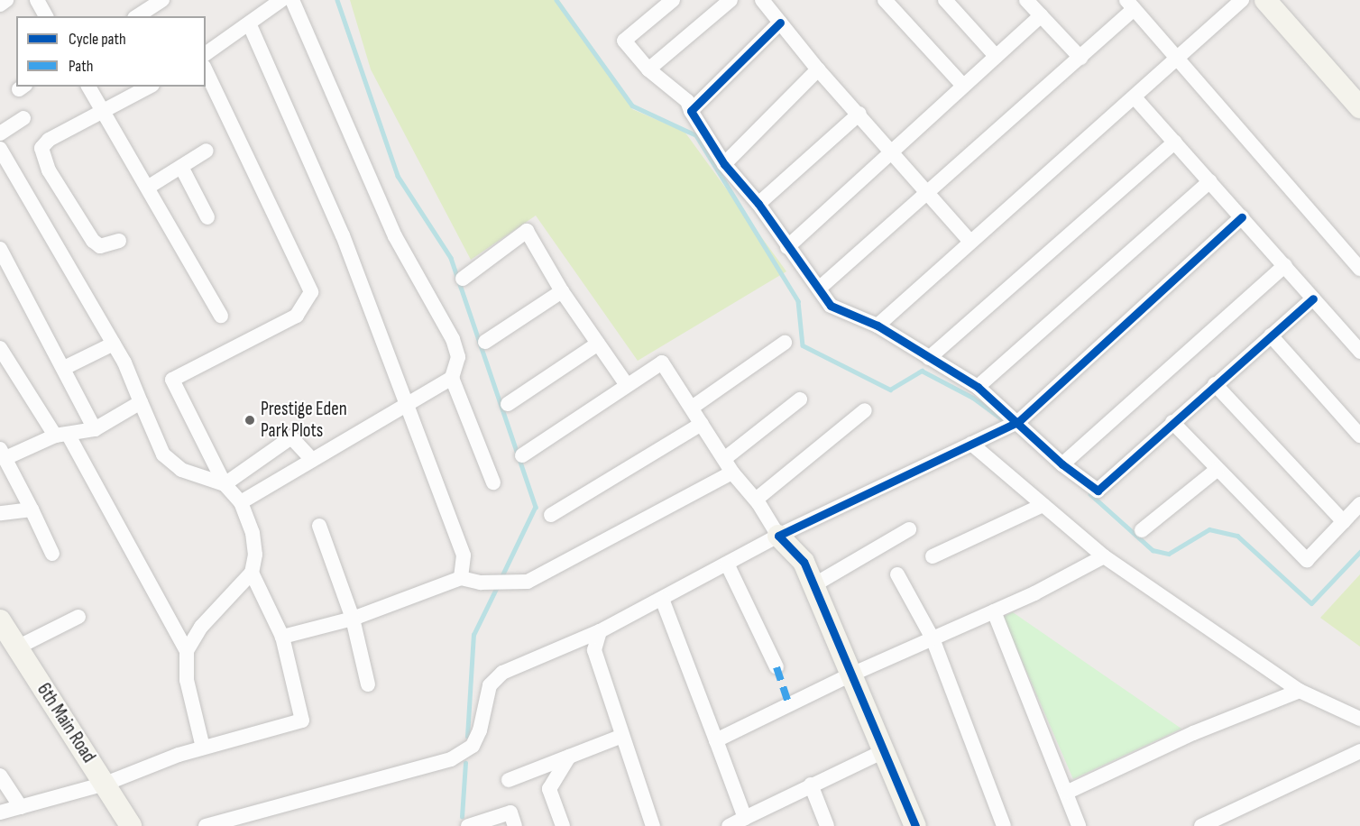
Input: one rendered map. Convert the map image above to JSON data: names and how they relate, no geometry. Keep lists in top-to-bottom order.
{
  "streets": {
    "street": ["6th Main Road"]
  },
  "places": ["Prestige Eden Park Plots"],
  "legend": ["Cycle path", "Path"]
}
